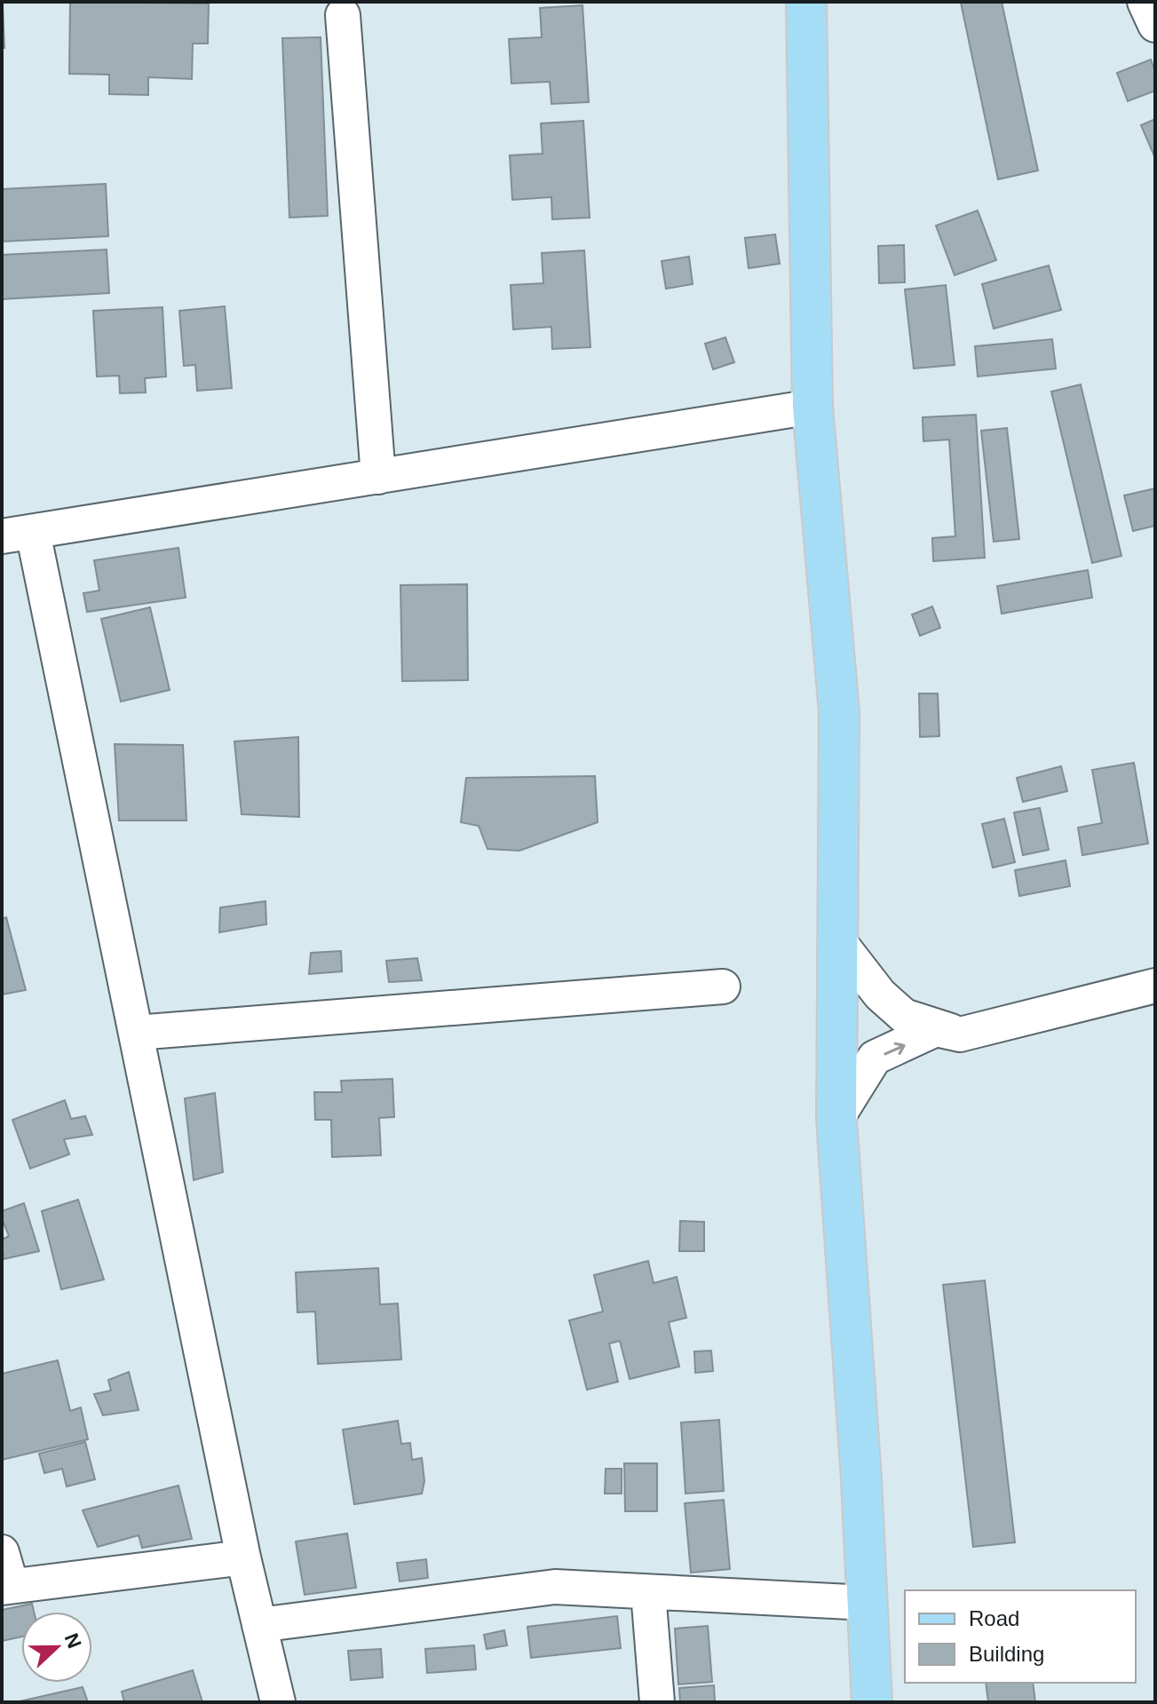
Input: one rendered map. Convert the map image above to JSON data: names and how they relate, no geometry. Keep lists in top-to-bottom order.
{
  "legend": ["Road", "Building"],
  "north": "right"
}
